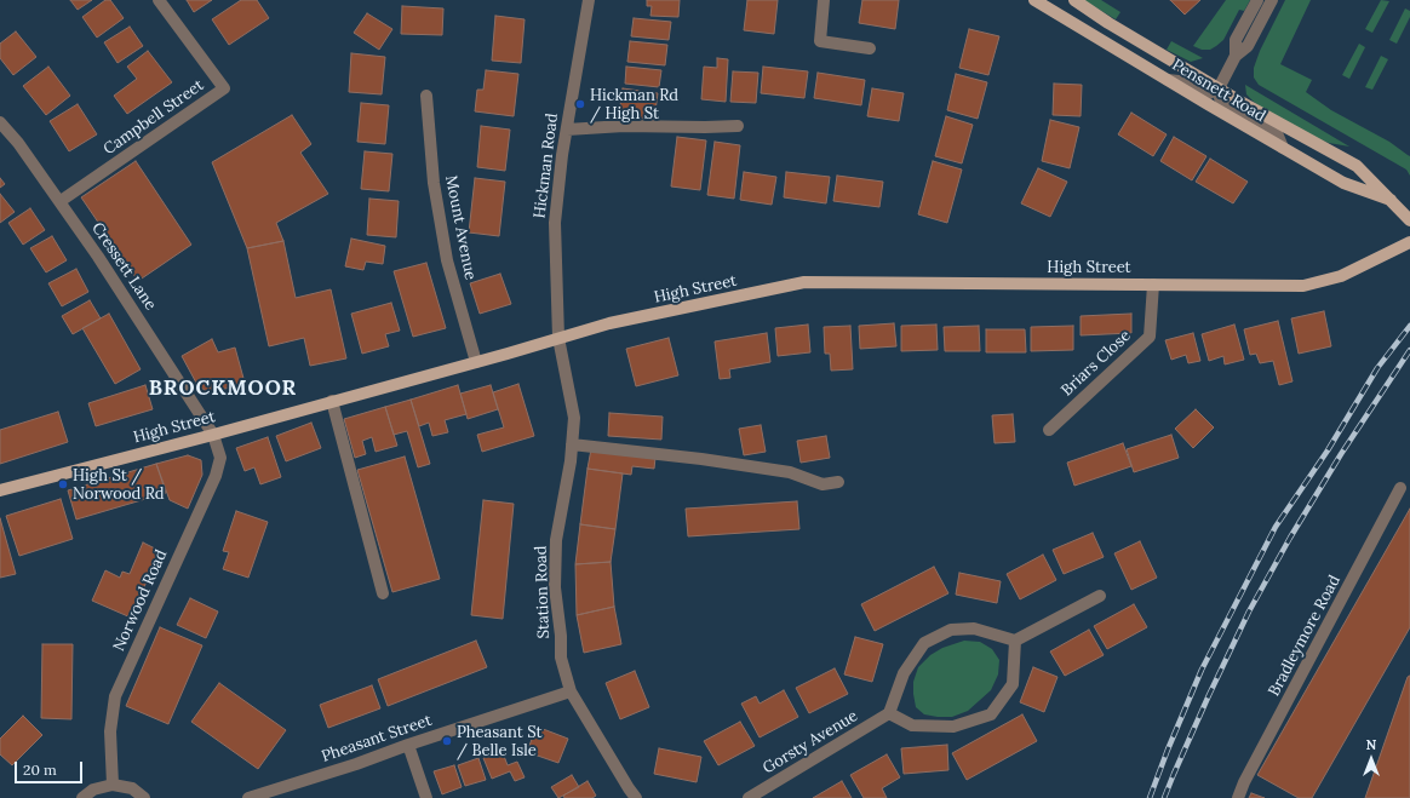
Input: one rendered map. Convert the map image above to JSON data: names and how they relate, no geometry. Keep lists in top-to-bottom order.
{
  "streets": {
    "main road": ["Pensnett Road", "High Street"],
    "street": [
      "Campbell Street",
      "Hickman Road",
      "Mount Avenue",
      "Cressett Lane",
      "Briars Close",
      "Station Road",
      "Norwood Road",
      "Bradleymore Road",
      "Pheasant Street",
      "Gorsty Avenue"
    ]
  },
  "crossings": [
    ["Campbell Street", "Cressett Lane"],
    ["Hickman Road", "High Street"],
    ["Hickman Road", "Station Road"],
    ["Mount Avenue", "High Street"],
    ["Cressett Lane", "High Street"],
    ["Cressett Lane", "Norwood Road"],
    ["High Street", "Briars Close"],
    ["High Street", "Station Road"],
    ["High Street", "Norwood Road"],
    ["Station Road", "Pheasant Street"]
  ],
  "districts": ["BROCKMOOR"],
  "places": ["Hickman Rd / High St", "High St / Norwood Rd", "Pheasant St / Belle Isle"],
  "scale_bar": "20 m",
  "north": "top"
}
